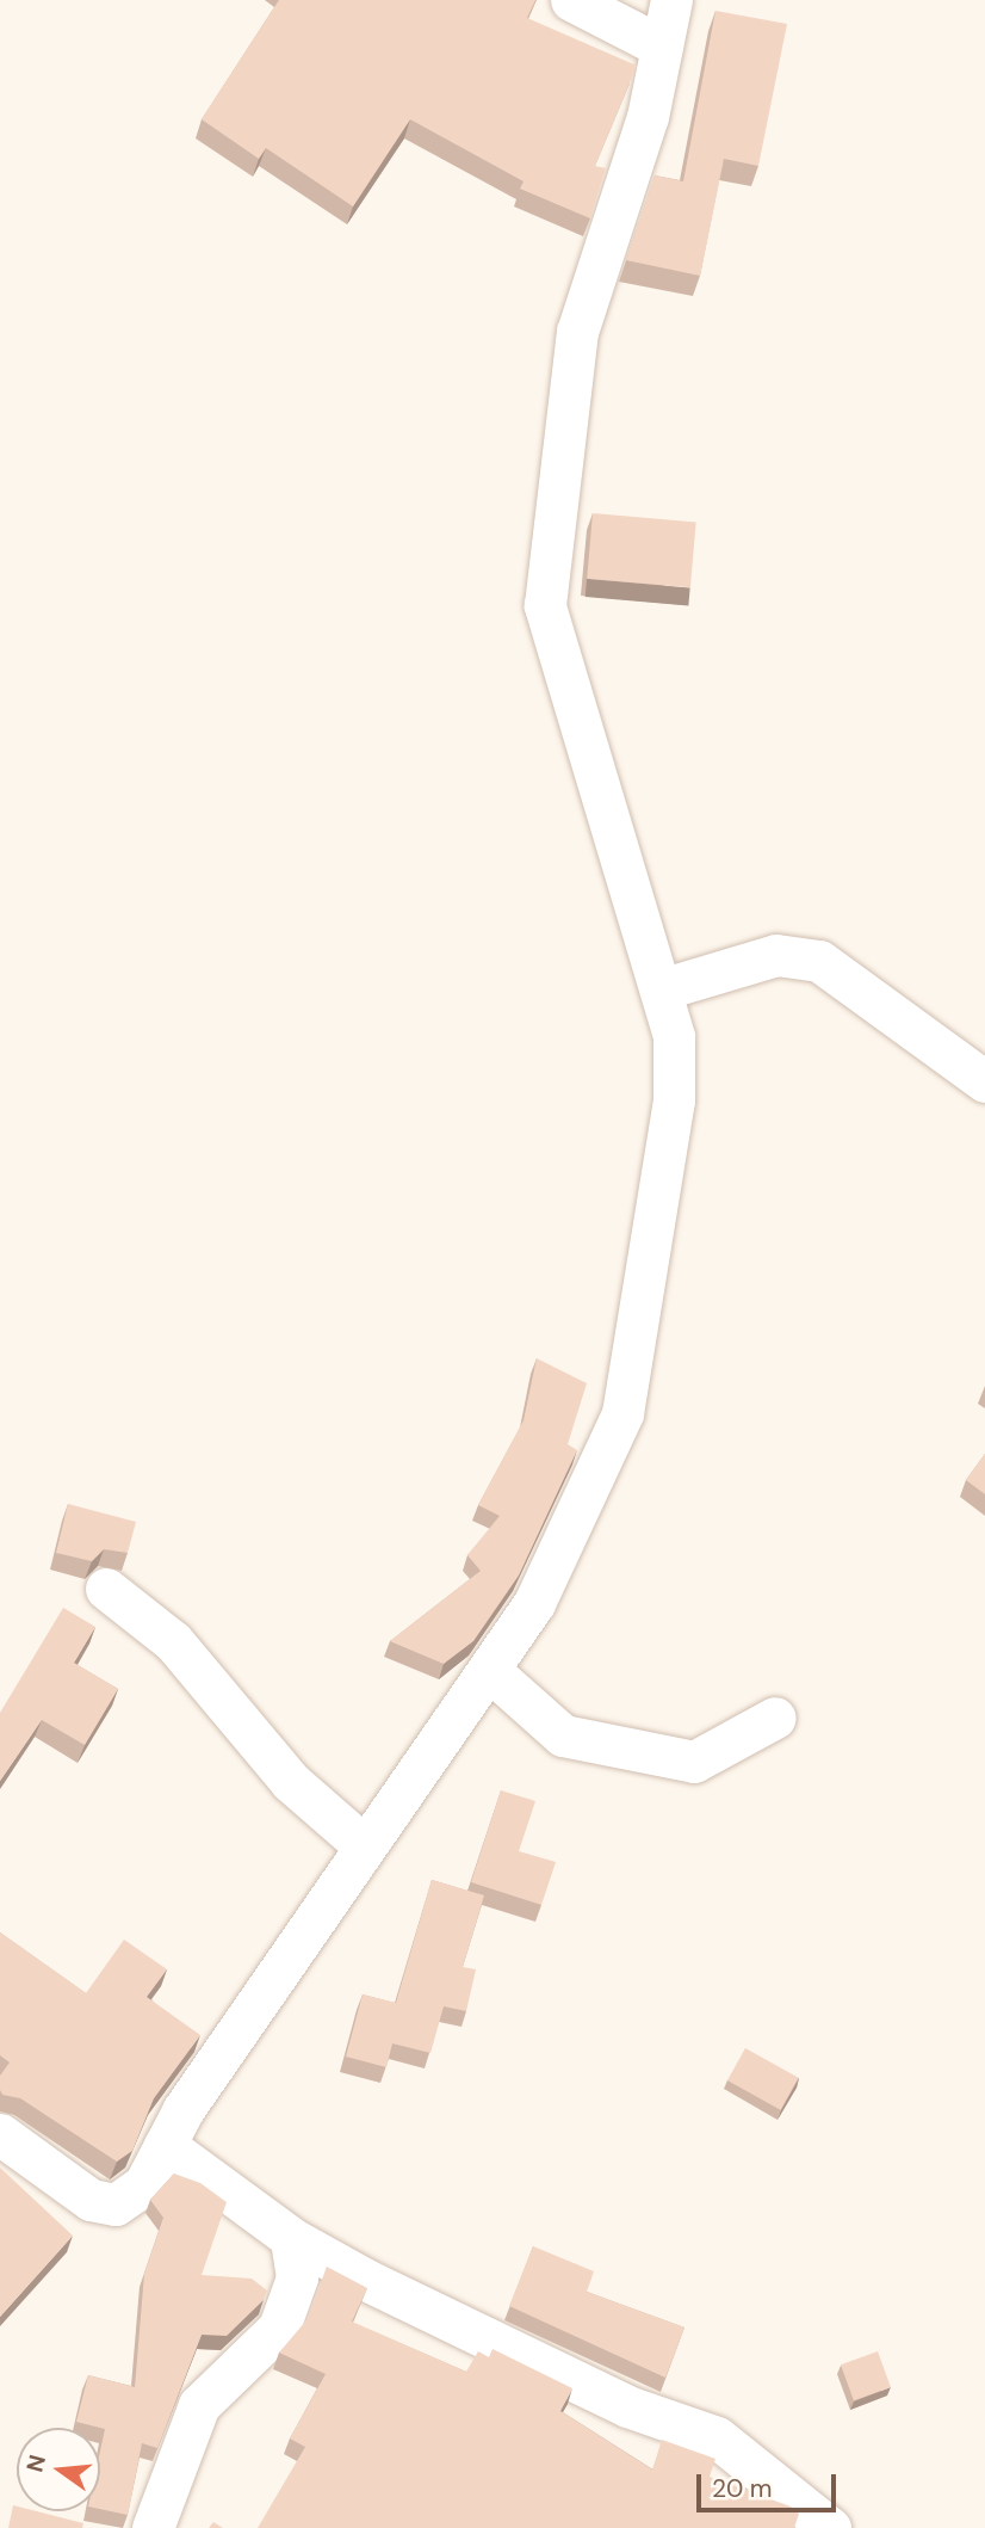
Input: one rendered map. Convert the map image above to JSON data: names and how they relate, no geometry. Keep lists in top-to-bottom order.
{
  "scale_bar": "20 m",
  "north": "left"
}
